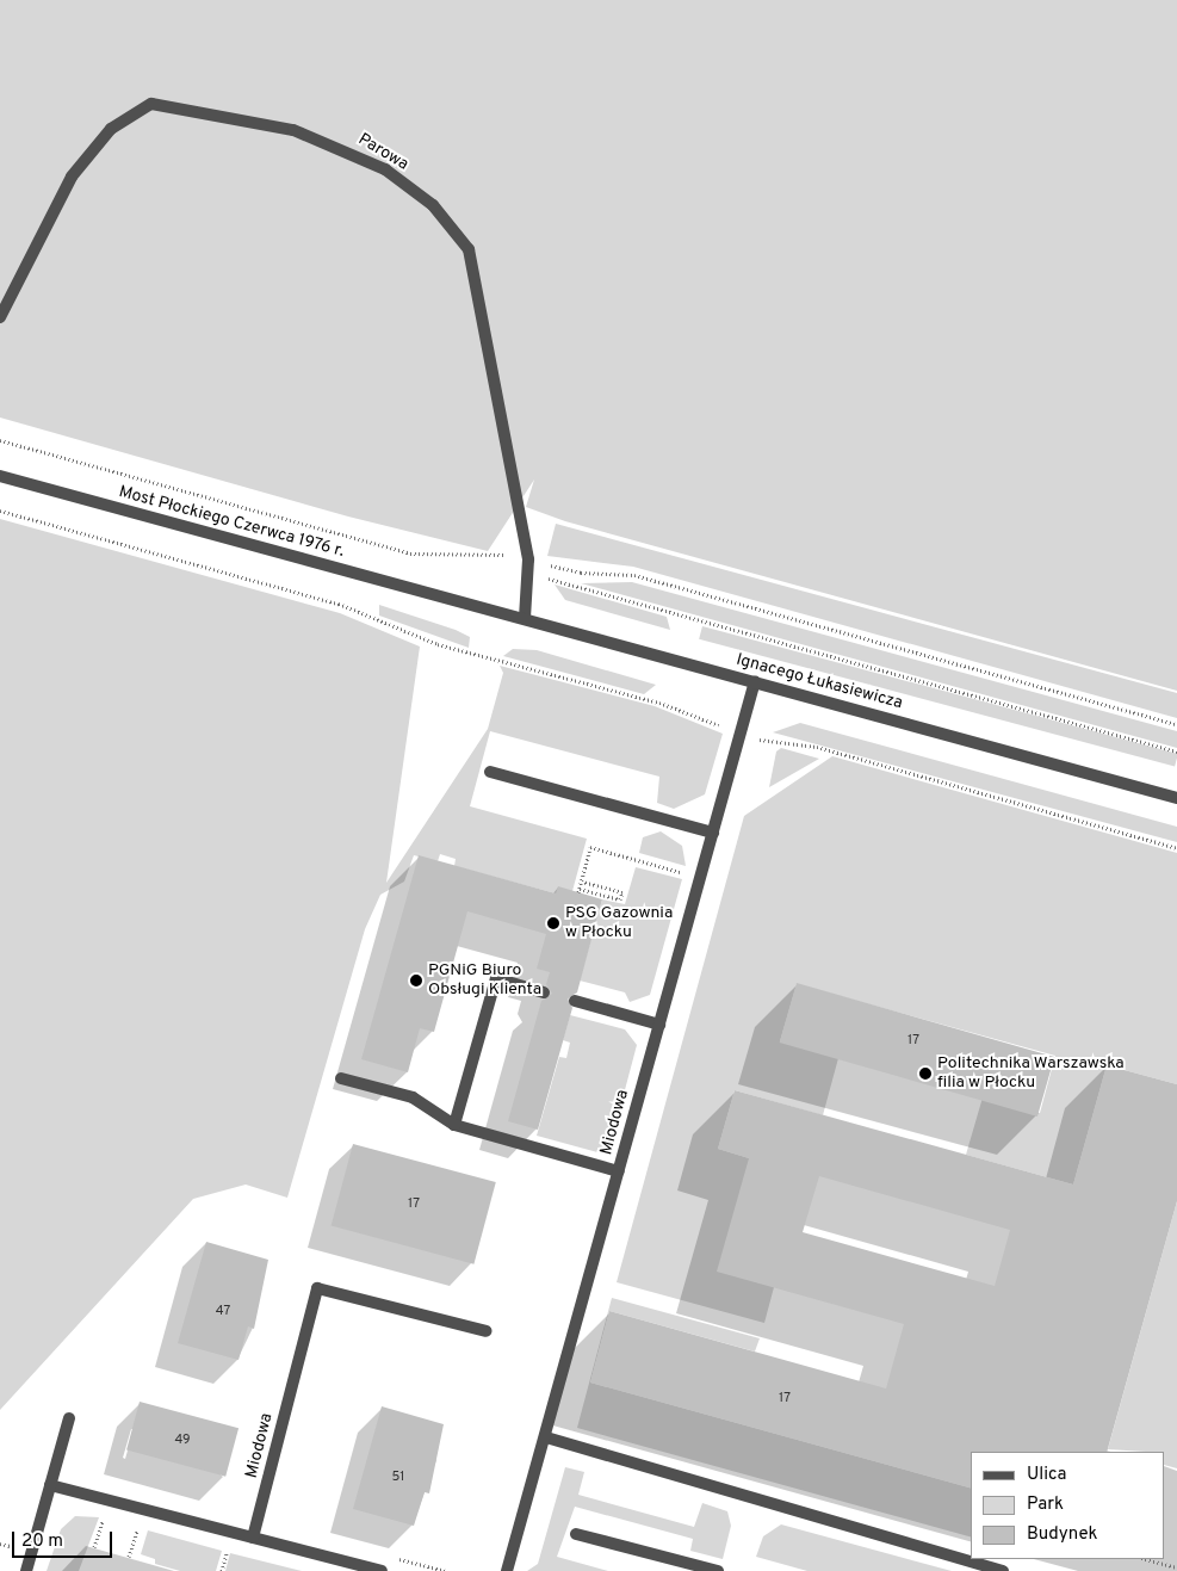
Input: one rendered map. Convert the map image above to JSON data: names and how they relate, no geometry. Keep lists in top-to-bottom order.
{
  "streets": {
    "street": [
      "Parowa",
      "Most Płockiego Czerwca 1976 r.",
      "Ignacego Łukasiewicza",
      "Miodowa"
    ]
  },
  "crossings": [
    ["Parowa", "Ignacego Łukasiewicza"],
    ["Most Płockiego Czerwca 1976 r.", "Ignacego Łukasiewicza"],
    ["Ignacego Łukasiewicza", "Miodowa"]
  ],
  "places": ["PSG Gazownia w Płocku", "PGNiG Biuro Obsługi Klienta", "Politechnika Warszawska filia w Płocku"],
  "house_numbers": [
    "17",
    "17",
    "47",
    "17",
    "49",
    "51"
  ],
  "legend": ["Ulica", "Park", "Budynek"],
  "scale_bar": "20 m"
}
